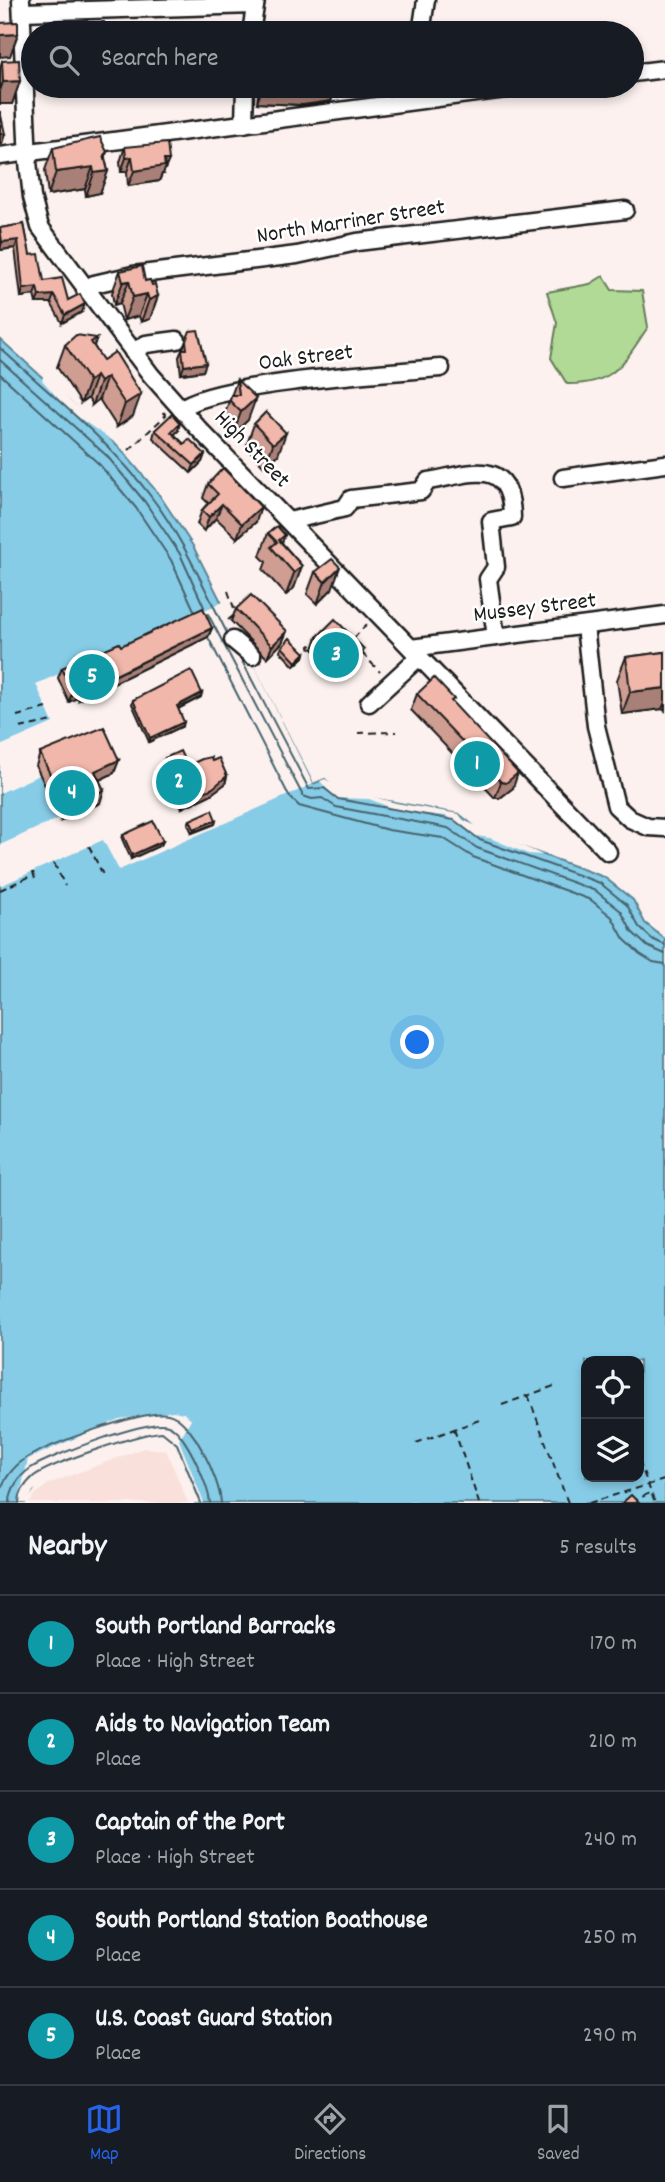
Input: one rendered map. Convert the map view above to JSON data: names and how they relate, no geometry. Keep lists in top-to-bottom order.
{
  "streets": {
    "street": [
      "North Marriner Street",
      "Oak Street",
      "High Street",
      "Mussey Street"
    ]
  },
  "crossings": [
    ["North Marriner Street", "High Street"],
    ["Oak Street", "High Street"],
    ["High Street", "Mussey Street"]
  ],
  "page": {
    "search": "Search here",
    "pins": [
      "3",
      "5",
      "1",
      "2",
      "4"
    ],
    "heading": ["Nearby", "5 results"],
    "list": [
      {
        "mark": "1",
        "name": "South Portland Barracks",
        "note": "Place · High Street",
        "value": "170 m"
      },
      {
        "mark": "2",
        "name": "Aids to Navigation Team",
        "note": "Place",
        "value": "210 m"
      },
      {
        "mark": "3",
        "name": "Captain of the Port",
        "note": "Place · High Street",
        "value": "240 m"
      },
      {
        "mark": "4",
        "name": "South Portland Station Boathouse",
        "note": "Place",
        "value": "250 m"
      },
      {
        "mark": "5",
        "name": "U.S. Coast Guard Station",
        "note": "Place",
        "value": "290 m"
      }
    ],
    "nav": ["Map", "Directions", "Saved"]
  }
}
